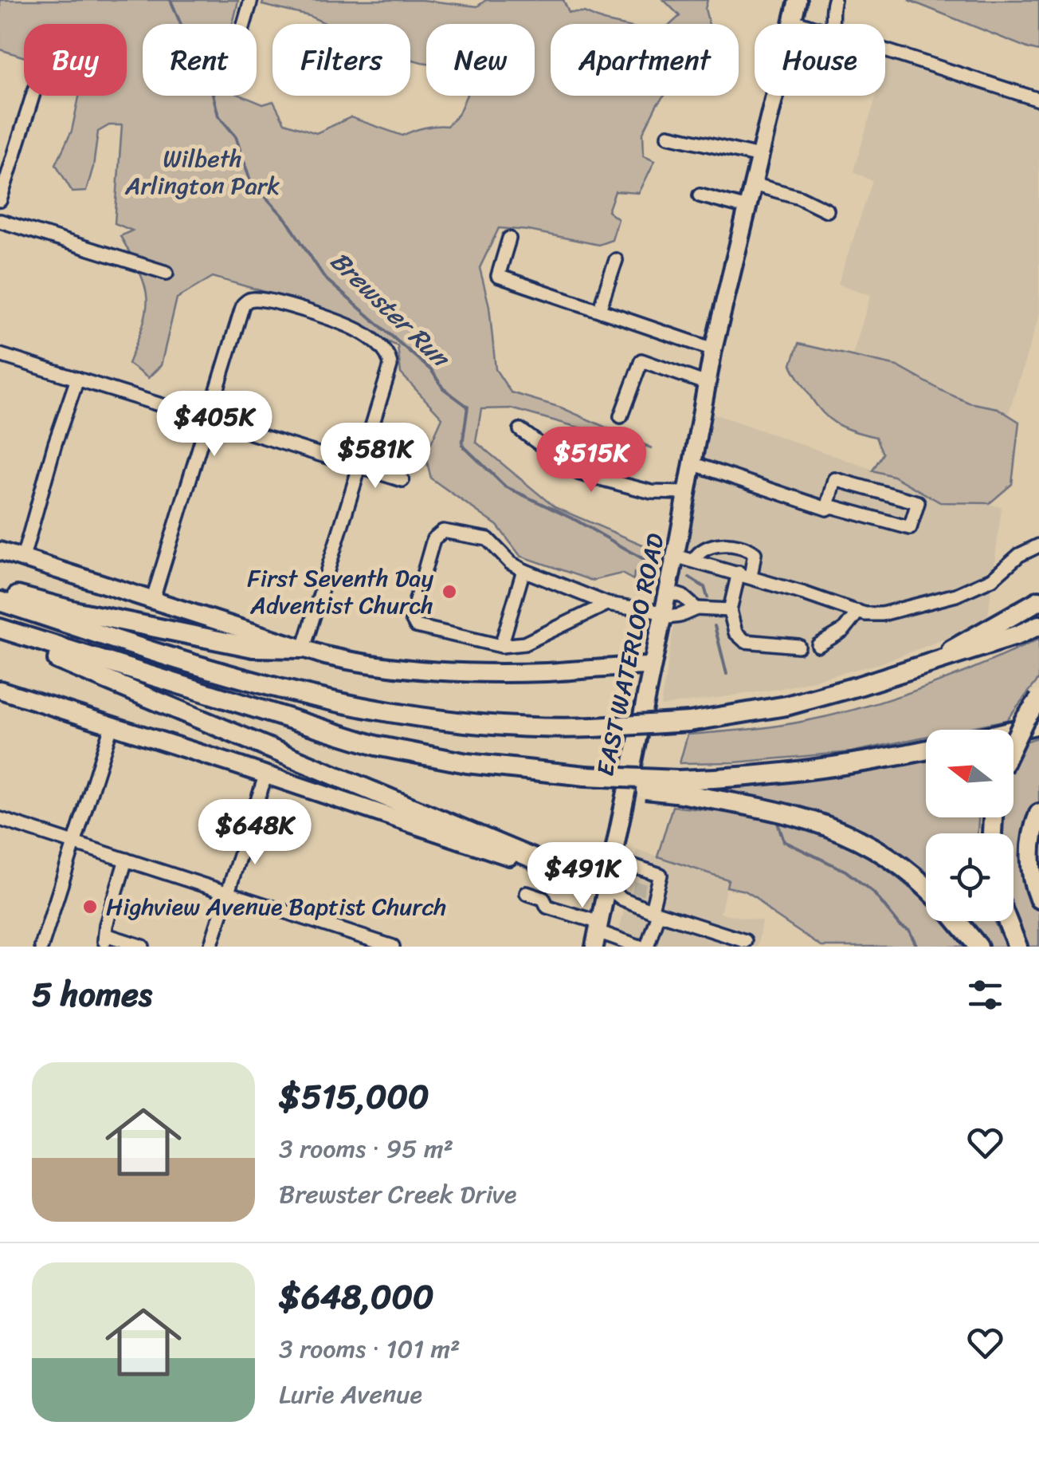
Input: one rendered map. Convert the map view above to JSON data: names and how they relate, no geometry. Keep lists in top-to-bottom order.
{
  "streets": {
    "main road": ["EAST WATERLOO ROAD"]
  },
  "water": ["Brewster Run"],
  "parks": ["Wilbeth Arlington Park"],
  "places": ["First Seventh Day Adventist Church", "Highview Avenue Baptist Church"],
  "north": "left",
  "page": {
    "chip": [
      "Buy",
      "Rent",
      "Filters",
      "New",
      "Apartment",
      "House"
    ],
    "price": [
      "$405K",
      "$581K",
      "$515K",
      "$648K",
      "$491K"
    ],
    "heading": "5 homes",
    "list": [
      {
        "name": "$515,000",
        "note": "3 rooms · 95 m² · Brewster Creek Drive"
      },
      {
        "name": "$648,000",
        "note": "3 rooms · 101 m² · Lurie Avenue"
      }
    ]
  }
}
